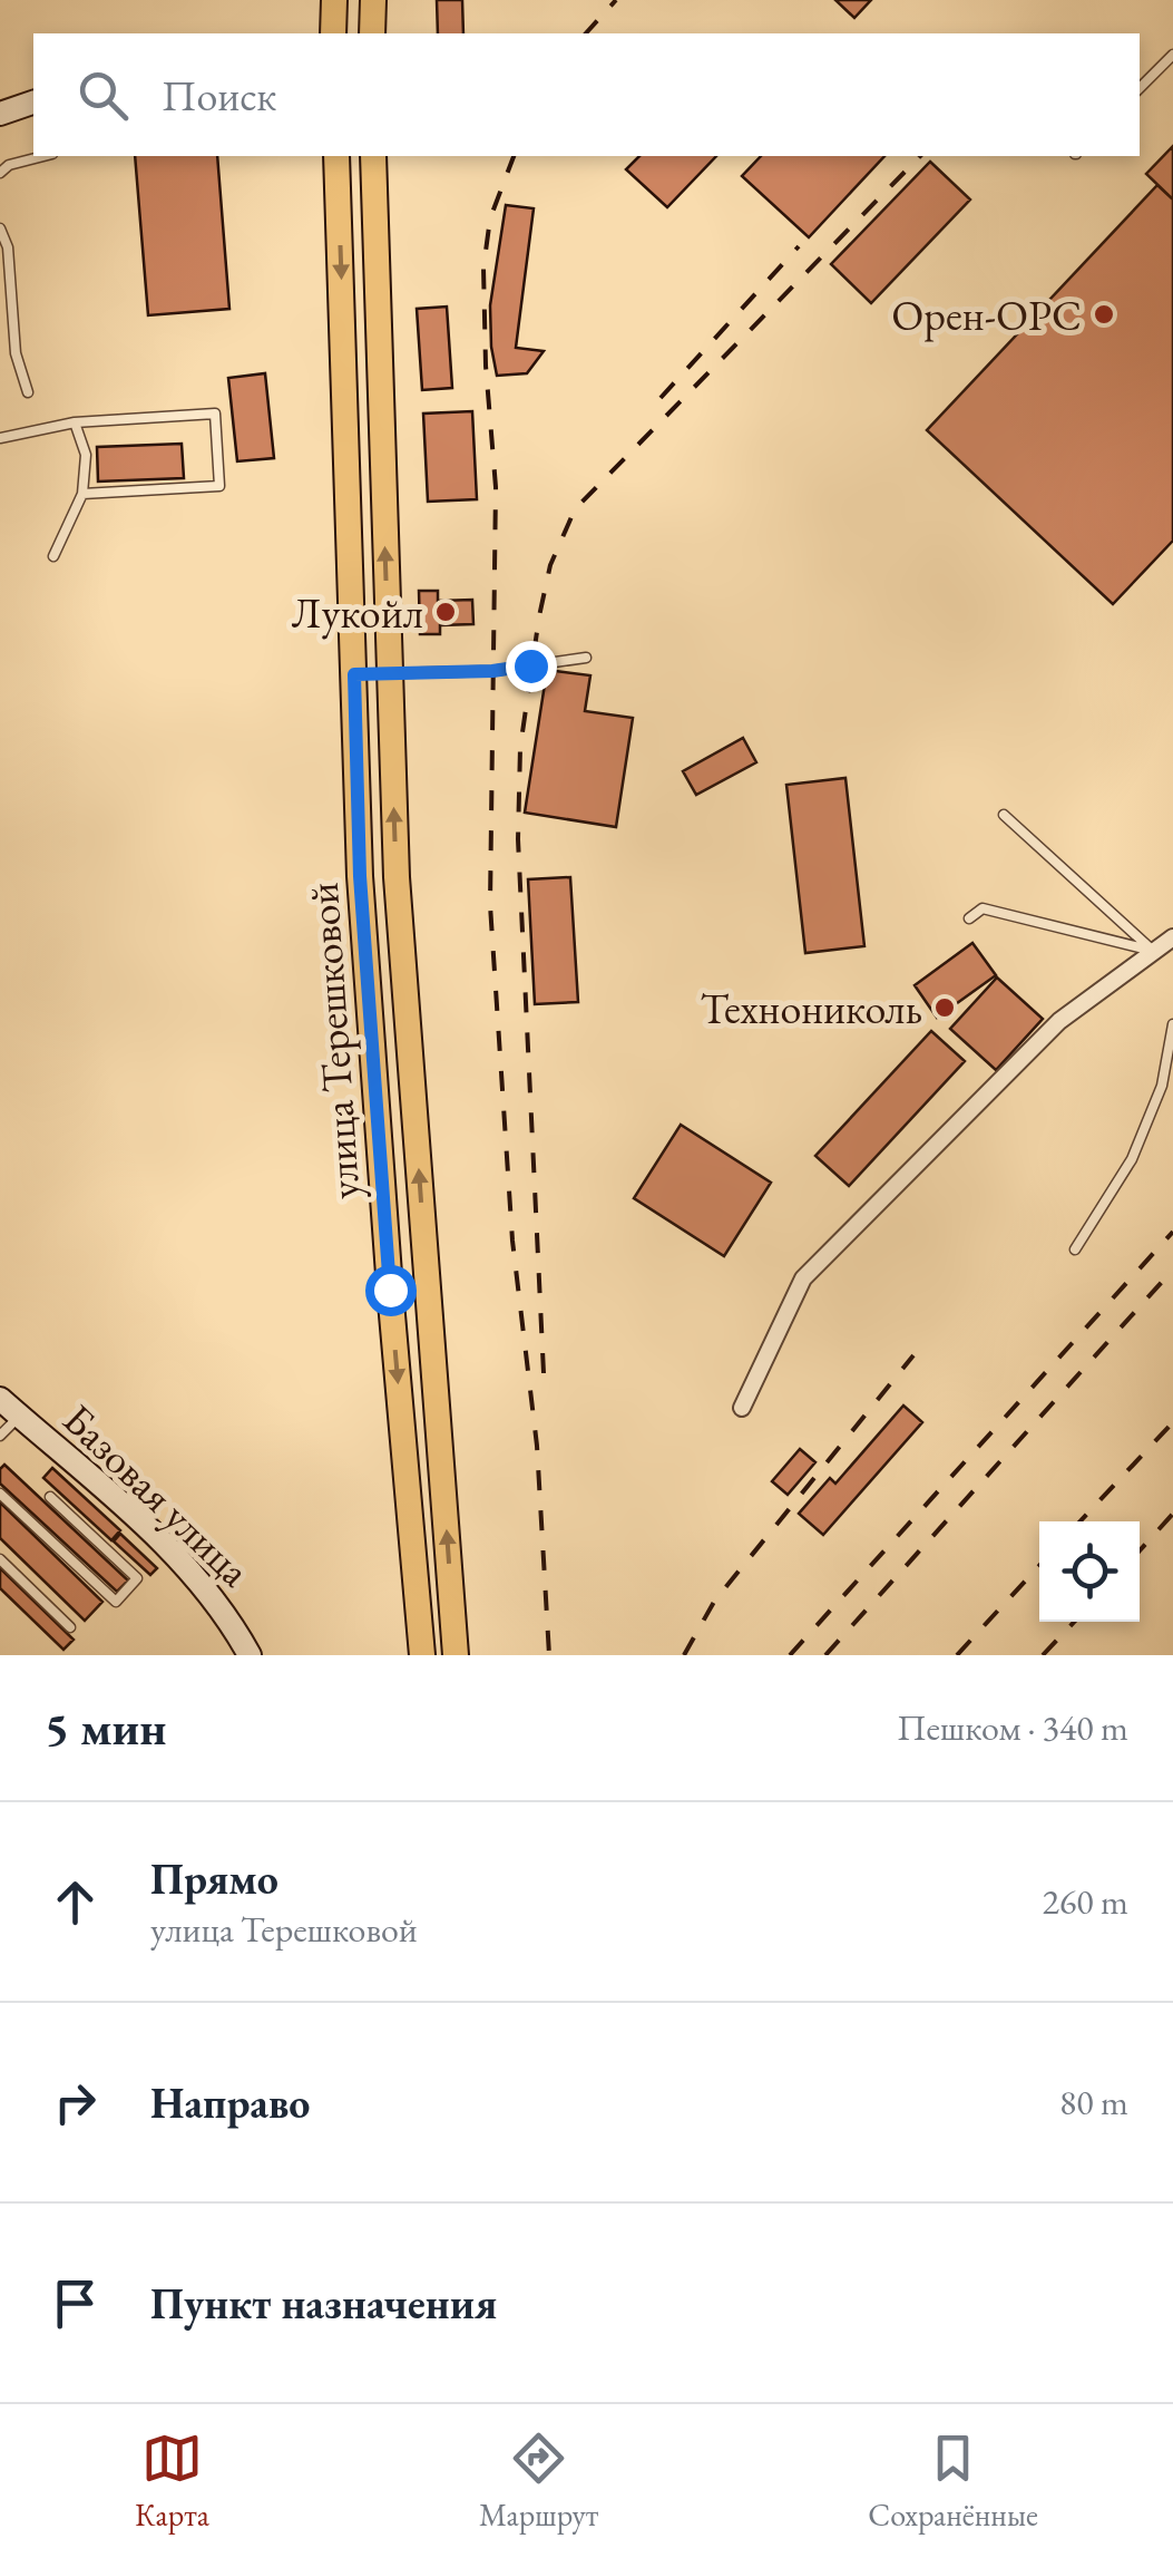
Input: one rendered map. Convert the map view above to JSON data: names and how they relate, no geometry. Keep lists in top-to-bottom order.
{
  "streets": {
    "main road": ["улица Терешковой"],
    "street": ["Базовая улица"]
  },
  "places": ["Орен-ОРС", "Лукойл", "Технониколь"],
  "page": {
    "search": "Поиск",
    "heading": ["5 мин", "Пешком · 340 m"],
    "list": [
      ["Прямо", "улица Терешковой", "260 m"],
      ["Направо", "80 m"],
      "Пункт назначения"
    ],
    "nav": ["Карта", "Маршрут", "Сохранённые"]
  }
}
